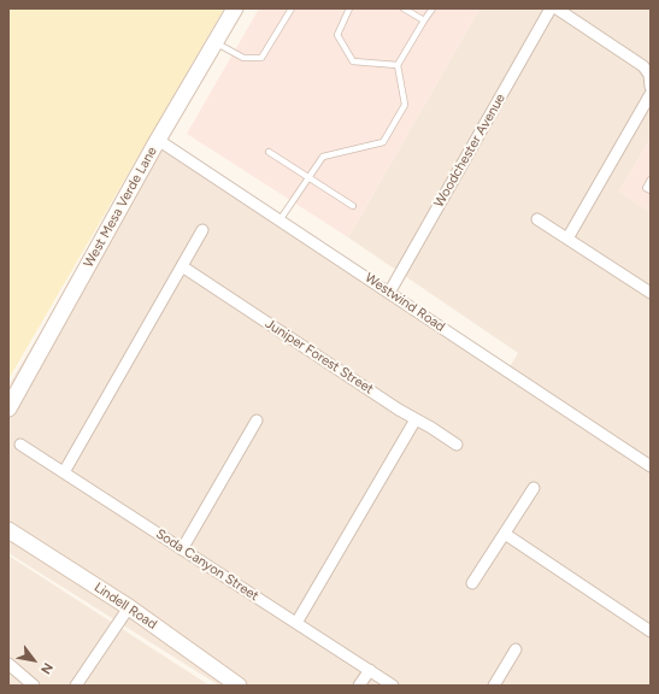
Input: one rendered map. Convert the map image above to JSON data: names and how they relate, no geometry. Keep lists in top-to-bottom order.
{
  "streets": {
    "street": [
      "Woodchester Avenue",
      "West Mesa Verde Lane",
      "Westwind Road",
      "Juniper Forest Street",
      "Soda Canyon Street",
      "Lindell Road"
    ]
  },
  "crossings": [
    ["Woodchester Avenue", "Westwind Road"],
    ["West Mesa Verde Lane", "Westwind Road"]
  ],
  "north": "bottom right"
}
